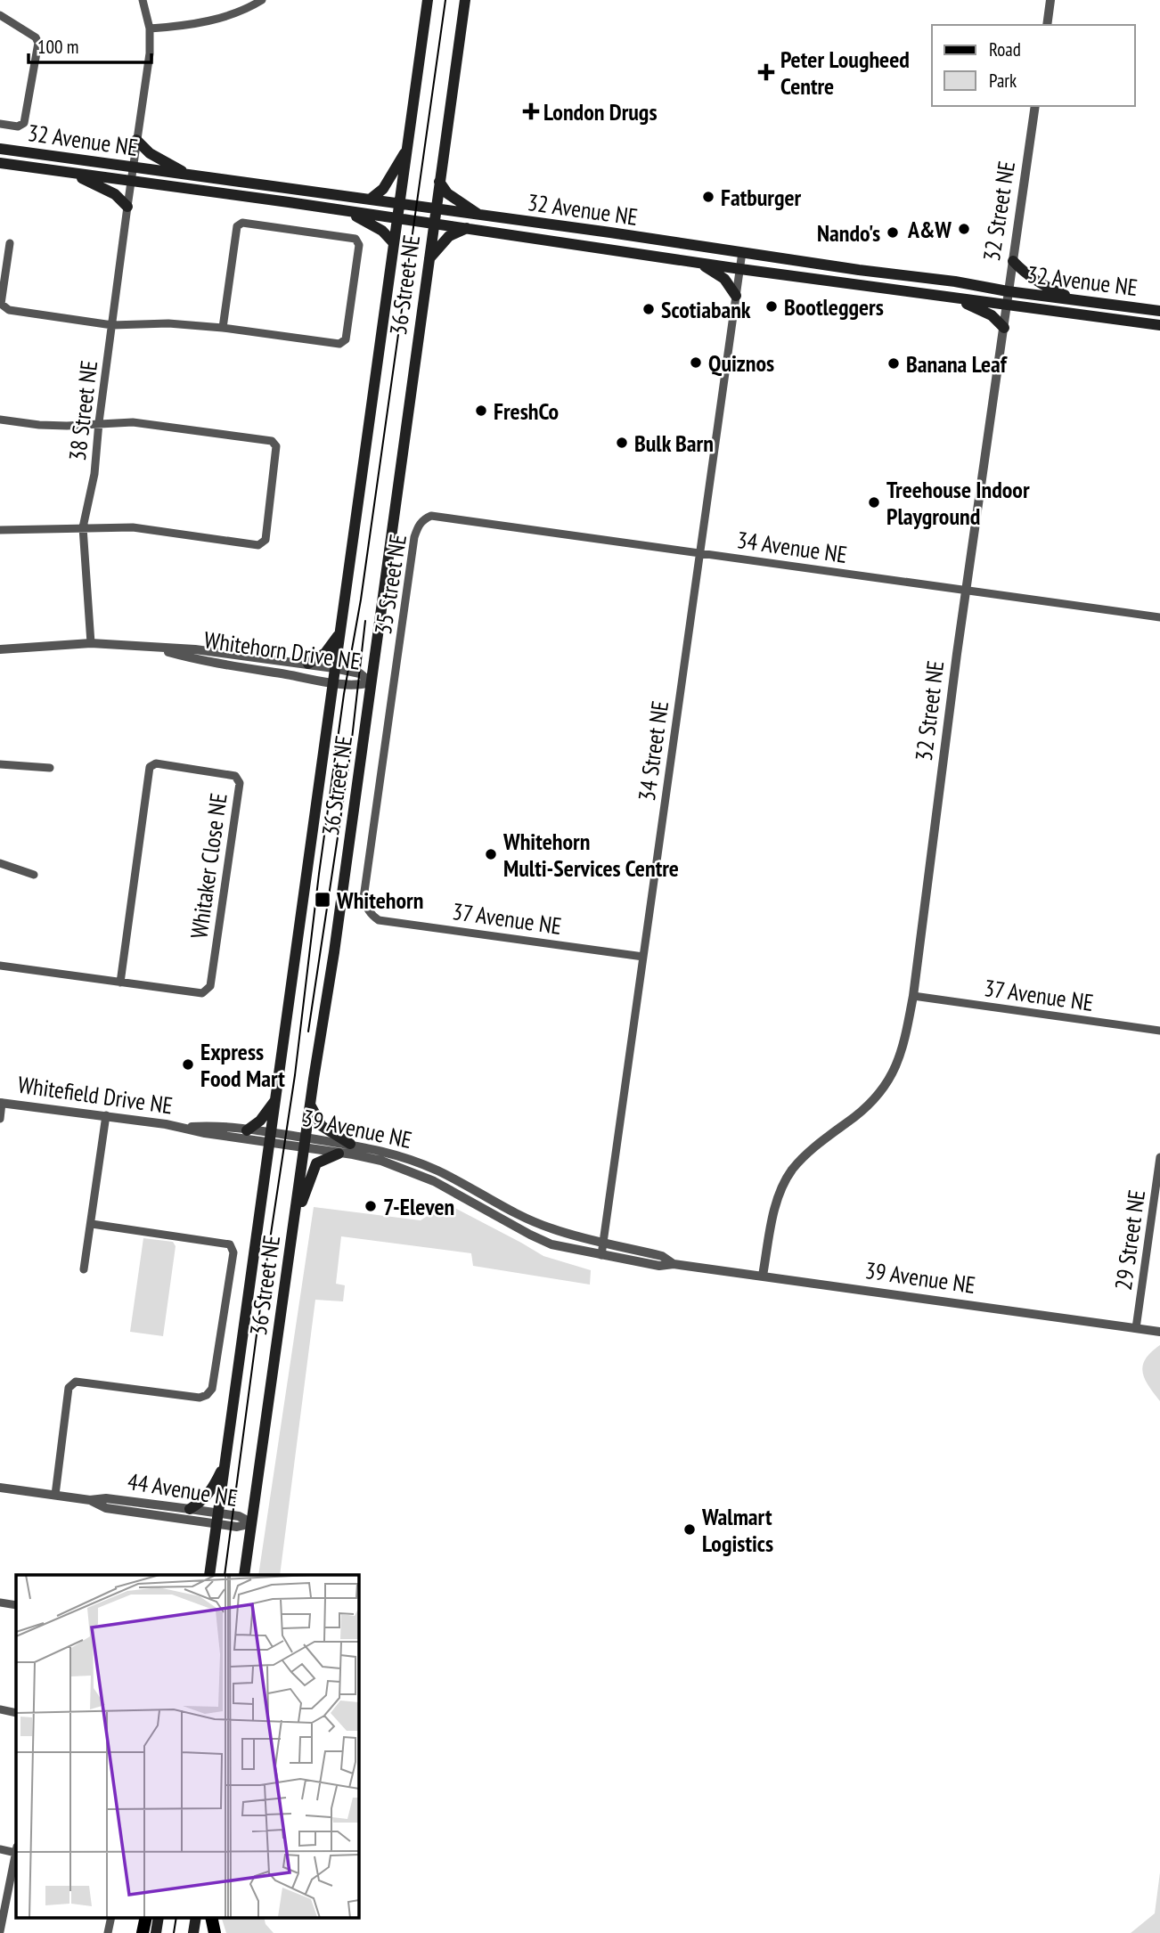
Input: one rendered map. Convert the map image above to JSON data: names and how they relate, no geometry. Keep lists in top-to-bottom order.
{
  "streets": {
    "main road": ["32 Avenue NE", "36 Street NE"],
    "street": [
      "32 Street NE",
      "38 Street NE",
      "34 Avenue NE",
      "35 Street NE",
      "Whitehorn Drive NE",
      "34 Street NE",
      "Whitaker Close NE",
      "37 Avenue NE",
      "Whitefield Drive NE",
      "39 Avenue NE",
      "29 Street NE",
      "44 Avenue NE"
    ]
  },
  "crossings": [
    ["32 Avenue NE", "32 Street NE"],
    ["32 Avenue NE", "36 Street NE"],
    ["32 Avenue NE", "38 Street NE"],
    ["32 Avenue NE", "34 Street NE"],
    ["32 Street NE", "34 Avenue NE"],
    ["32 Street NE", "37 Avenue NE"],
    ["32 Street NE", "39 Avenue NE"],
    ["36 Street NE", "Whitehorn Drive NE"],
    ["36 Street NE", "Whitefield Drive NE"],
    ["36 Street NE", "39 Avenue NE"],
    ["36 Street NE", "44 Avenue NE"],
    ["38 Street NE", "Whitehorn Drive NE"],
    ["34 Avenue NE", "35 Street NE"],
    ["34 Avenue NE", "34 Street NE"],
    ["35 Street NE", "37 Avenue NE"],
    ["34 Street NE", "37 Avenue NE"],
    ["34 Street NE", "39 Avenue NE"],
    ["Whitefield Drive NE", "39 Avenue NE"],
    ["39 Avenue NE", "29 Street NE"]
  ],
  "places": {
    "health": ["Peter Lougheed Centre", "London Drugs"],
    "other": [
      "Fatburger",
      "A&W",
      "Nando's",
      "Bootleggers",
      "Scotiabank",
      "Quiznos",
      "Banana Leaf",
      "FreshCo",
      "Bulk Barn",
      "Treehouse Indoor Playground",
      "Whitehorn Multi-Services Centre",
      "Express Food Mart",
      "7-Eleven",
      "Walmart Logistics"
    ],
    "transit": ["Whitehorn"]
  },
  "legend": ["Road", "Park"],
  "scale_bar": "100 m"
}
